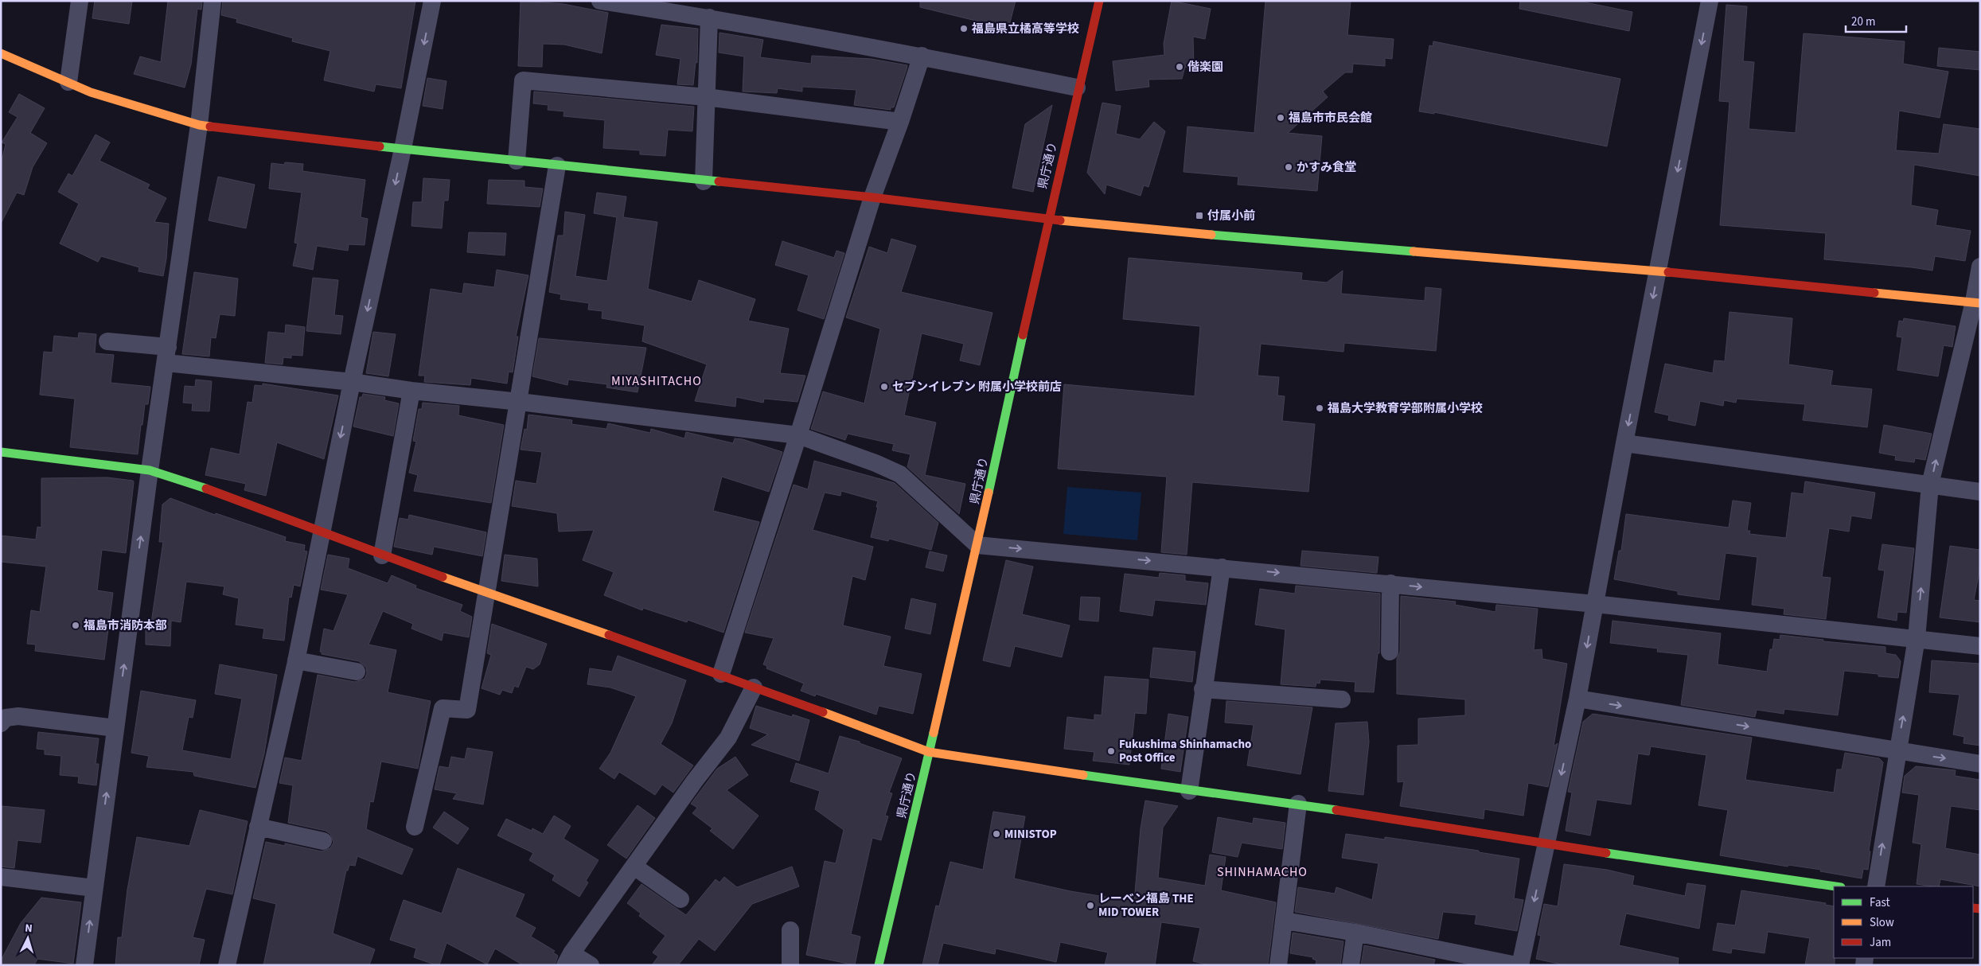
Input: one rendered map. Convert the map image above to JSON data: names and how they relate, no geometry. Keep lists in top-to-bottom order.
{
  "streets": {
    "street": ["県庁通り"]
  },
  "districts": ["MIYASHITACHO", "SHINHAMACHO"],
  "places": {
    "other": [
      "福島県立橘高等学校",
      "偕楽園",
      "福島市市民会館",
      "かすみ食堂",
      "セブンイレブン 附属小学校前店",
      "福島大学教育学部附属小学校",
      "福島市消防本部",
      "Fukushima Shinhamacho Post Office",
      "MINISTOP",
      "レーベン福島 THE MID TOWER"
    ],
    "transit": ["付属小前"]
  },
  "legend": ["Fast", "Slow", "Jam"],
  "scale_bar": "20 m",
  "north": "top"
}
